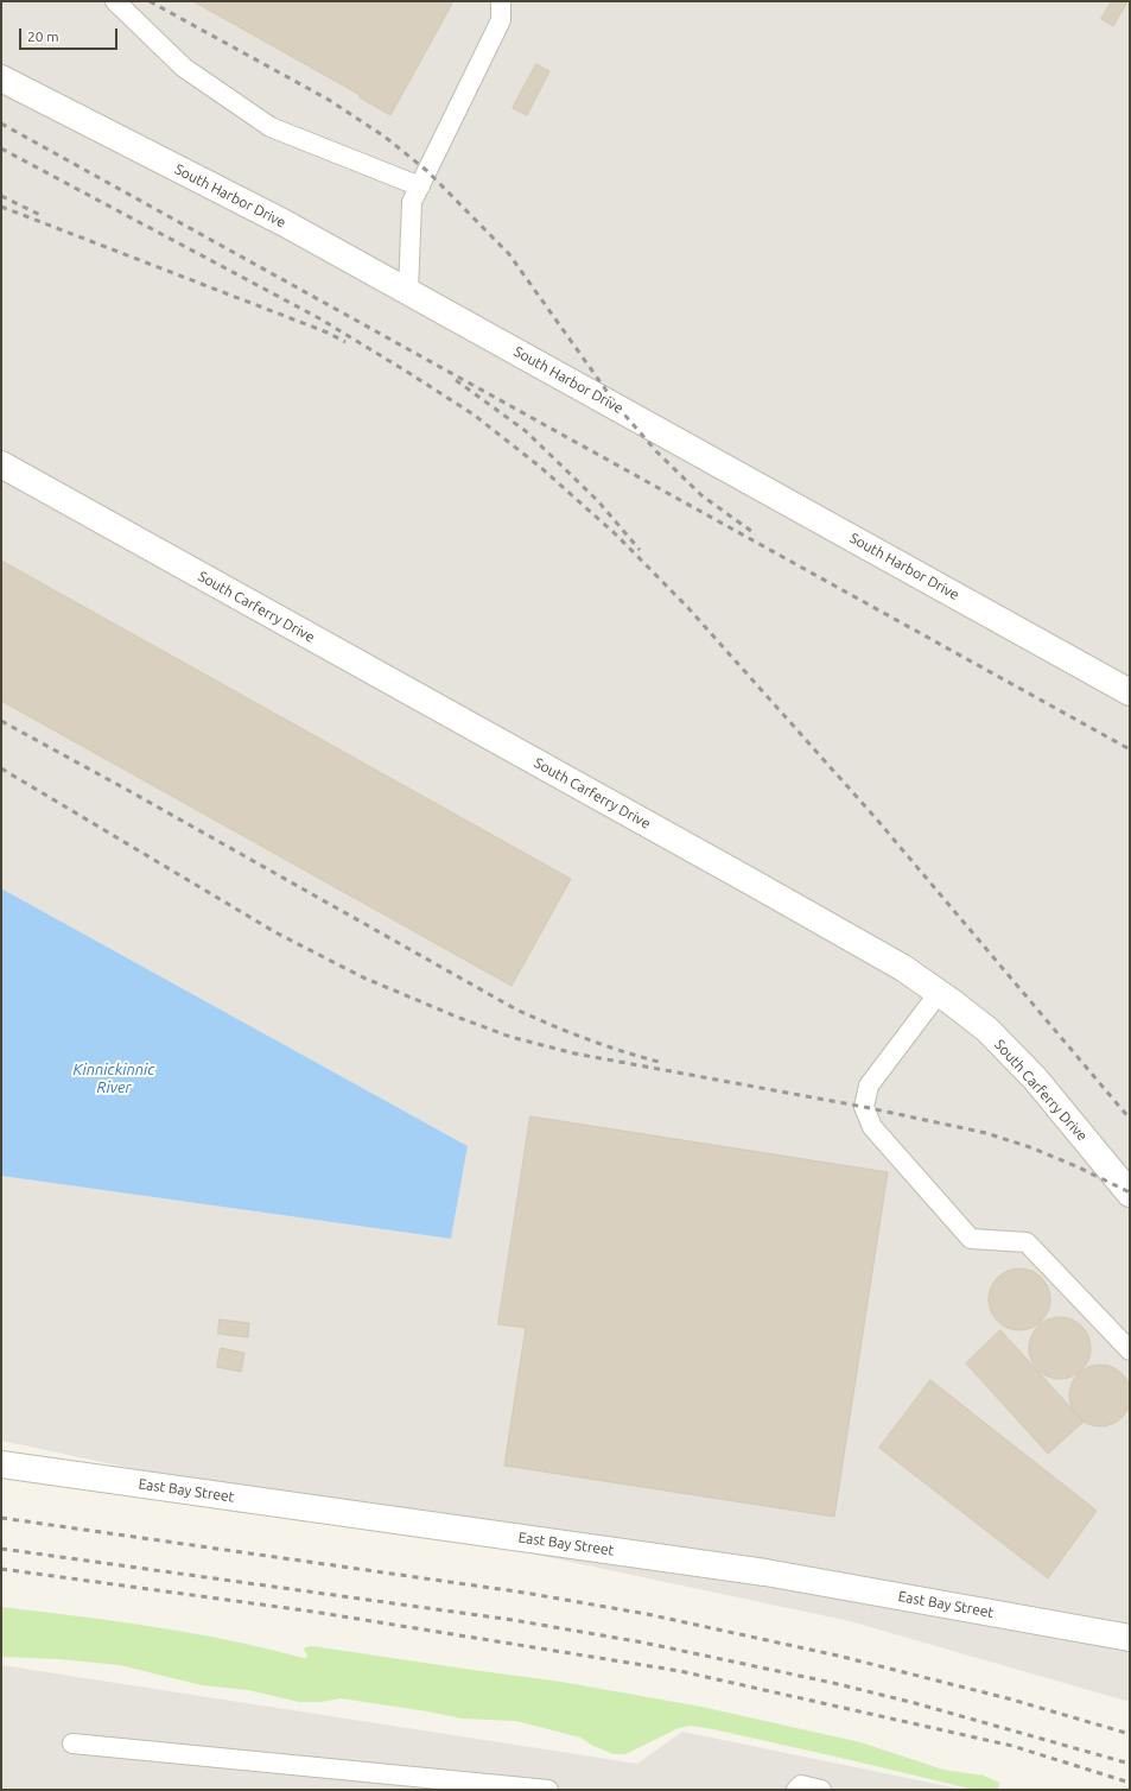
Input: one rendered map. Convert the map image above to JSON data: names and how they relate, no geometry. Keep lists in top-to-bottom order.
{
  "streets": {
    "street": ["South Harbor Drive", "South Carferry Drive", "East Bay Street"]
  },
  "water": ["Kinnickinnic River"],
  "scale_bar": "20 m"
}
